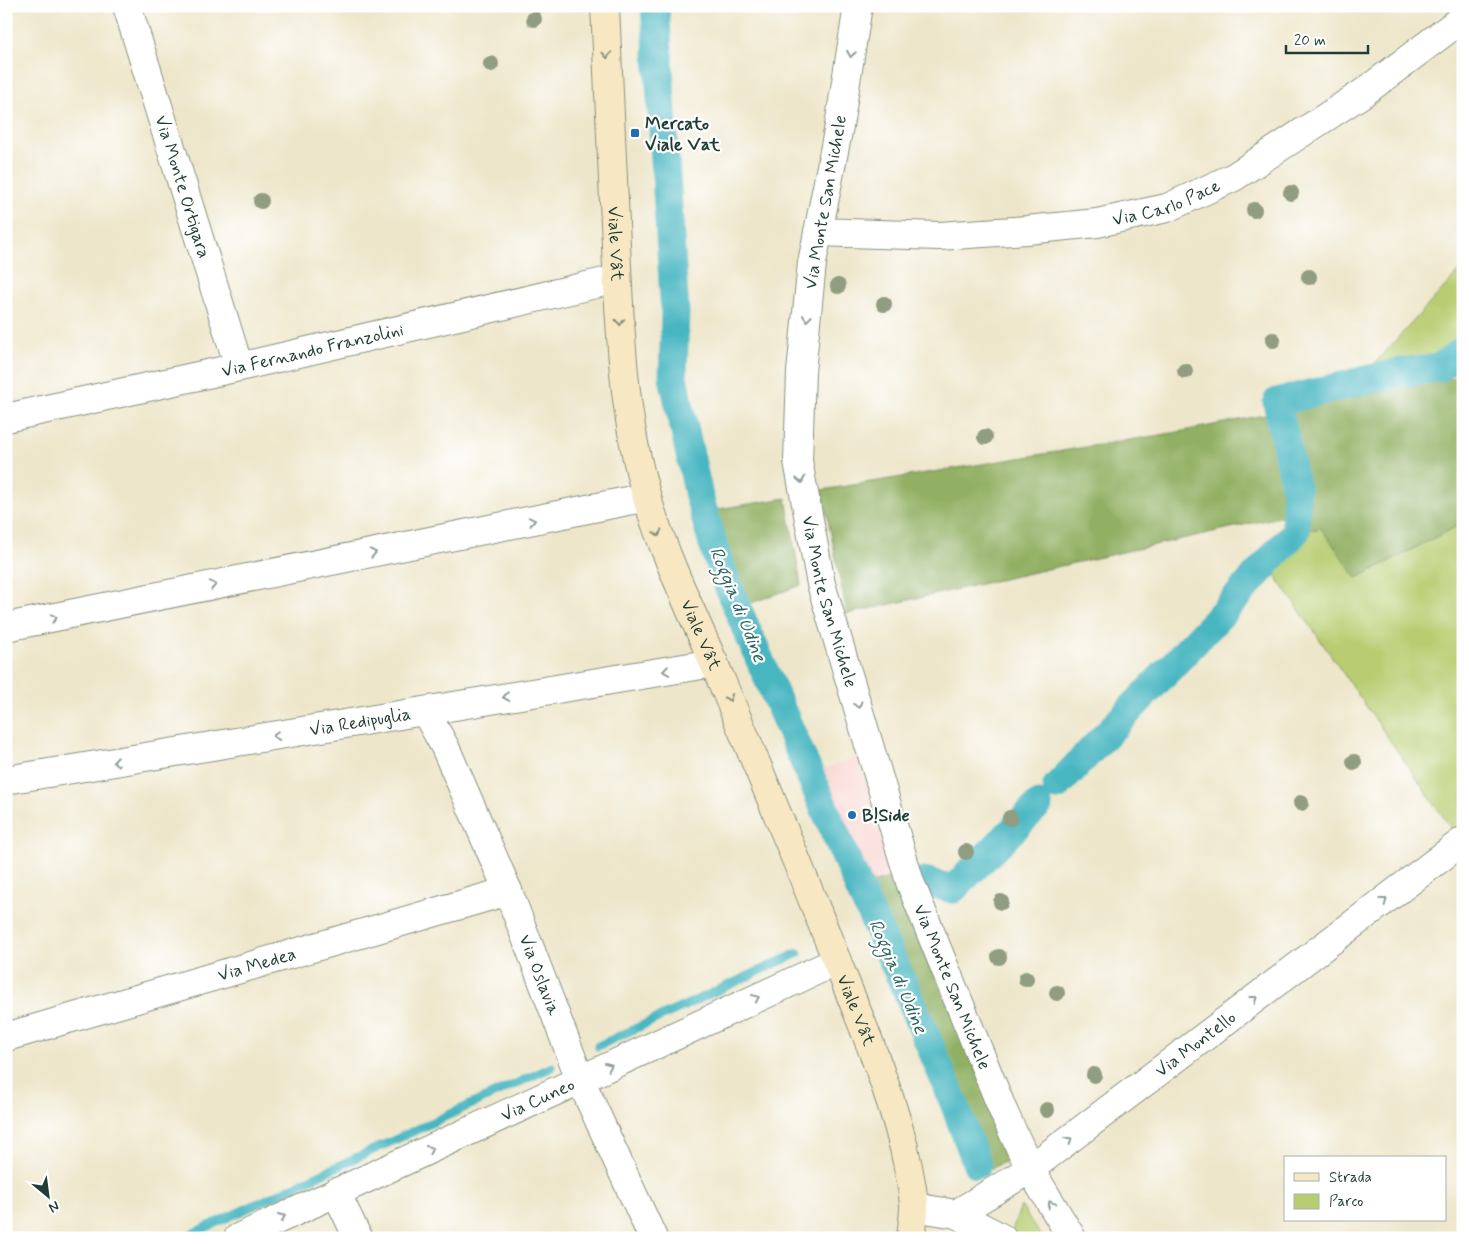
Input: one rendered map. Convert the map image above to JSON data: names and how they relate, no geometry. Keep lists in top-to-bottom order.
{
  "streets": {
    "main road": ["Viale Vât"],
    "street": [
      "Via Monte Ortigara",
      "Via Carlo Pace",
      "Via Monte San Michele",
      "Via Fernando Franzolini",
      "Via Redipuglia",
      "Via Medea",
      "Via Oslavia",
      "Via Montello",
      "Via Cuneo"
    ]
  },
  "crossings": [
    ["Via Monte Ortigara", "Via Fernando Franzolini"],
    ["Via Carlo Pace", "Via Monte San Michele"],
    ["Via Monte San Michele", "Via Montello"],
    ["Viale Vât", "Via Fernando Franzolini"],
    ["Viale Vât", "Via Redipuglia"],
    ["Viale Vât", "Via Cuneo"],
    ["Via Redipuglia", "Via Oslavia"],
    ["Via Medea", "Via Oslavia"],
    ["Via Oslavia", "Via Cuneo"]
  ],
  "one_way": [
    "Via Monte San Michele",
    "Viale Vât",
    "Via Montello",
    "Via Cuneo"
  ],
  "water": ["Roggia di Udine"],
  "places": {
    "transit": ["Mercato Viale Vat"],
    "other": ["B!Side"]
  },
  "legend": ["Strada", "Parco"],
  "scale_bar": "20 m",
  "north": "bottom right"
}
